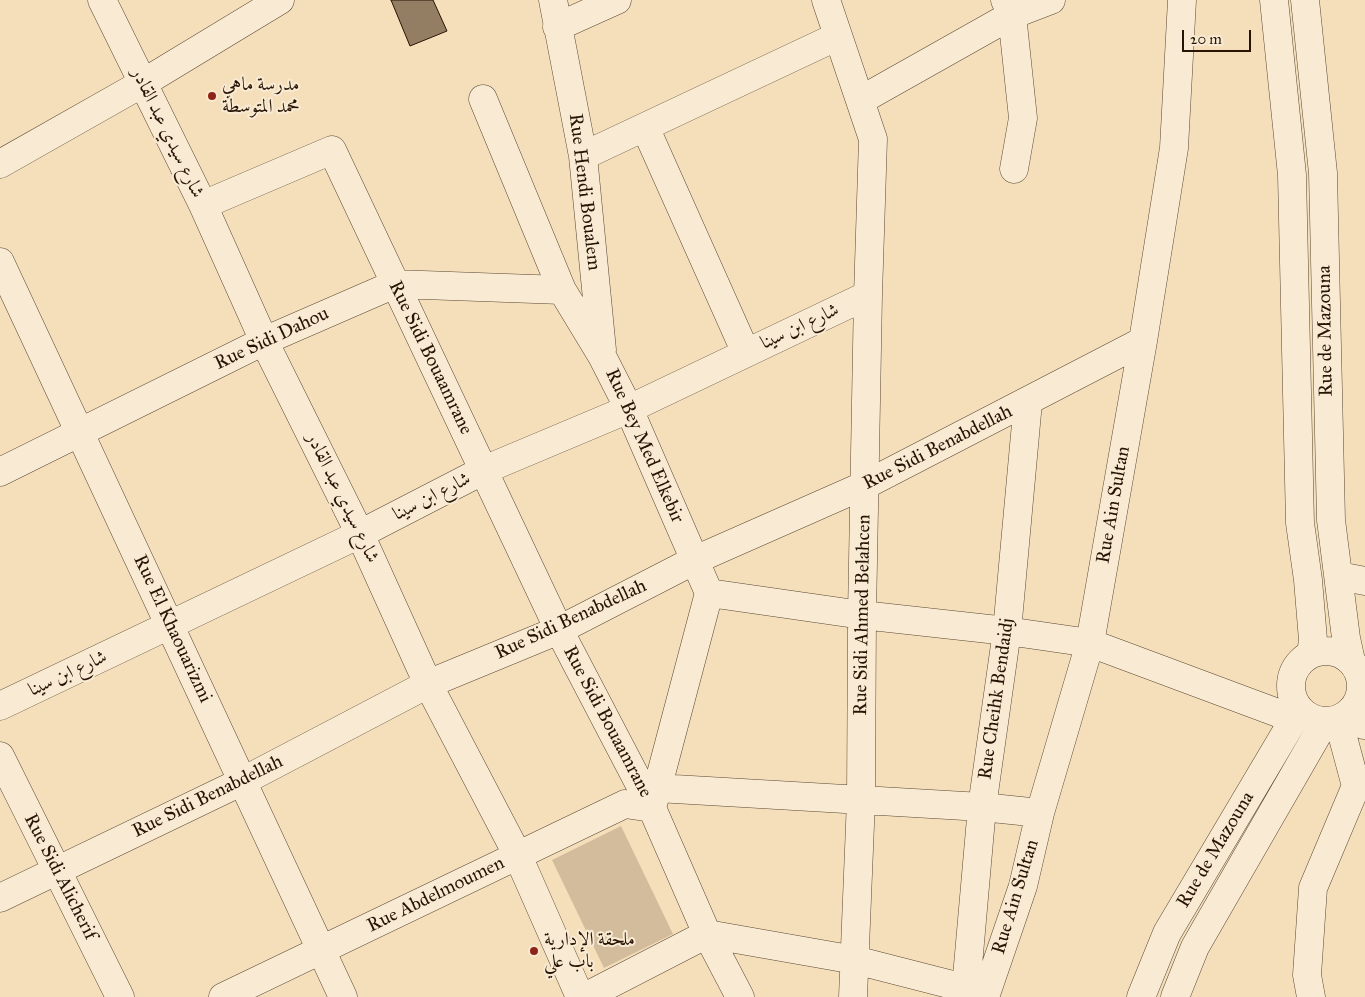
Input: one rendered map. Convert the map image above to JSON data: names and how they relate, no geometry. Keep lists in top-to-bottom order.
{
  "streets": {
    "street": [
      "شارع سيدي عبد القادر",
      "Rue Hendi Boualem",
      "شارع ابن سينا",
      "Rue de Mazouna",
      "Rue Sidi Dahou",
      "Rue Sidi Bouaamrane",
      "Rue Bey Med Elkebir",
      "Rue Sidi Benabdellah",
      "Rue Ain Sultan",
      "Rue Sidi Ahmed Belahcen",
      "Rue El Khaouarizmi",
      "Rue Cheihk Bendaidj",
      "Rue Sidi Alicherif",
      "Rue Abdelmoumen"
    ]
  },
  "crossings": [
    ["شارع سيدي عبد القادر", "شارع ابن سينا"],
    ["شارع سيدي عبد القادر", "Rue Sidi Dahou"],
    ["شارع سيدي عبد القادر", "Rue Sidi Bouaamrane"],
    ["شارع سيدي عبد القادر", "Rue Sidi Benabdellah"],
    ["شارع سيدي عبد القادر", "Rue Abdelmoumen"],
    ["Rue Hendi Boualem", "Rue Bey Med Elkebir"],
    ["شارع ابن سينا", "Rue Sidi Bouaamrane"],
    ["شارع ابن سينا", "Rue Bey Med Elkebir"],
    ["شارع ابن سينا", "Rue Sidi Ahmed Belahcen"],
    ["شارع ابن سينا", "Rue El Khaouarizmi"],
    ["Rue Sidi Dahou", "Rue Sidi Bouaamrane"],
    ["Rue Sidi Dahou", "Rue Bey Med Elkebir"],
    ["Rue Sidi Dahou", "Rue El Khaouarizmi"],
    ["Rue Sidi Bouaamrane", "Rue Sidi Benabdellah"],
    ["Rue Sidi Bouaamrane", "Rue Abdelmoumen"],
    ["Rue Bey Med Elkebir", "Rue Sidi Benabdellah"],
    ["Rue Sidi Benabdellah", "Rue Ain Sultan"],
    ["Rue Sidi Benabdellah", "Rue Sidi Ahmed Belahcen"],
    ["Rue Sidi Benabdellah", "Rue El Khaouarizmi"],
    ["Rue Sidi Benabdellah", "Rue Cheihk Bendaidj"],
    ["Rue Sidi Benabdellah", "Rue Sidi Alicherif"],
    ["Rue Ain Sultan", "Rue Cheihk Bendaidj"],
    ["Rue El Khaouarizmi", "Rue Abdelmoumen"]
  ],
  "places": ["مدرسة ماهي محمد المتوسطة", "ملحقة الإدارية باب علي"],
  "scale_bar": "20 m"
}
